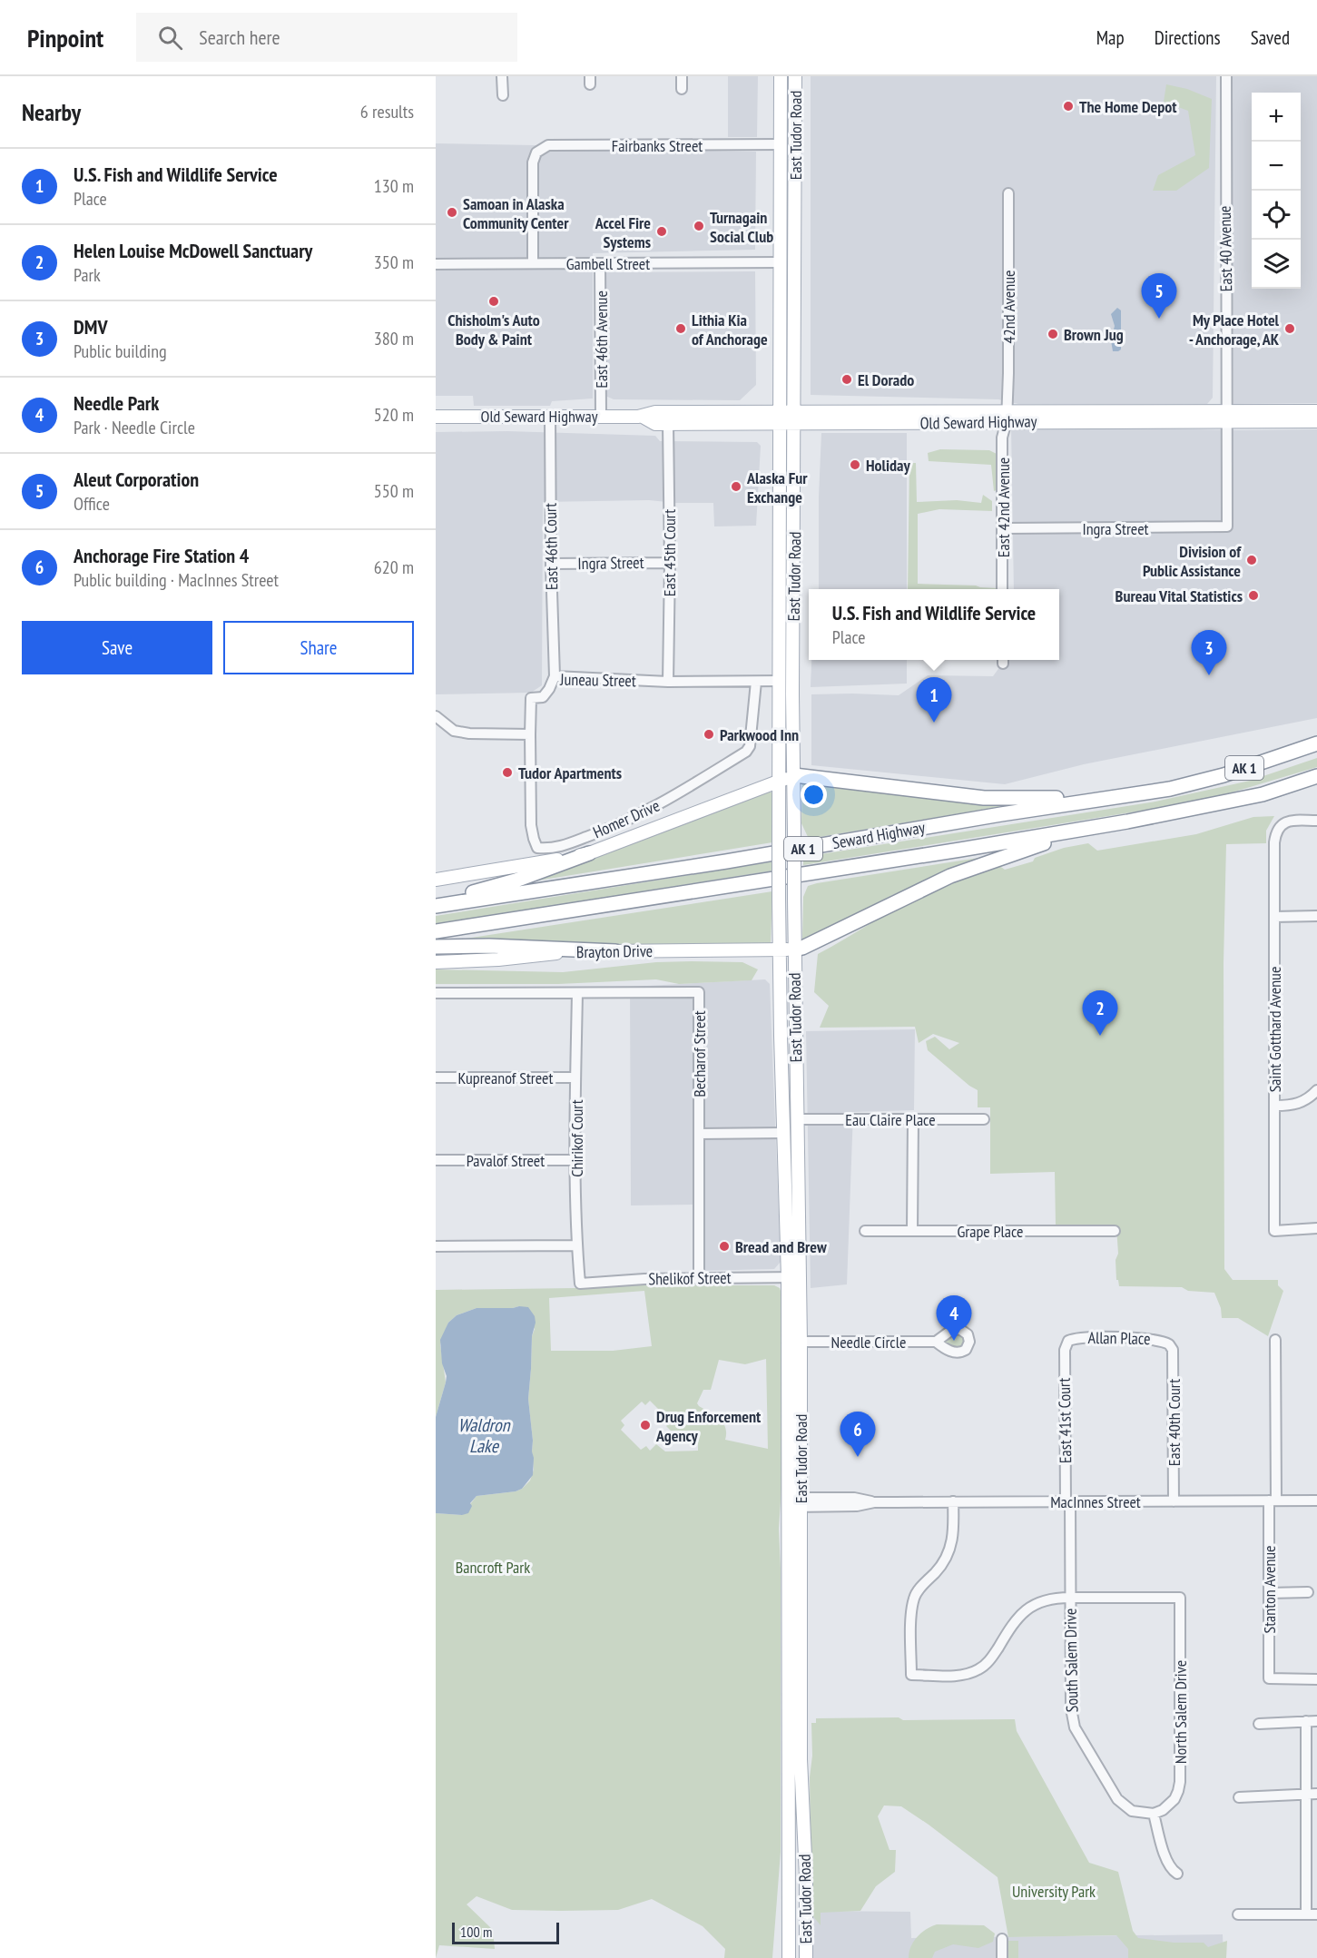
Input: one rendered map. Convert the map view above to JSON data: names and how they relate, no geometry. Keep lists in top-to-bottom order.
{
  "streets": {
    "highway": ["AK 1", "Seward Highway"],
    "main road": [
      "East Tudor Road",
      "Old Seward Highway",
      "Homer Drive",
      "Brayton Drive"
    ],
    "street": [
      "Fairbanks Street",
      "East 40 Avenue",
      "Gambell Street",
      "42nd Avenue",
      "East 46th Avenue",
      "East 42nd Avenue",
      "Ingra Street",
      "East 46th Court",
      "East 45th Court",
      "Juneau Street",
      "Saint Gotthard Avenue",
      "Becharof Street",
      "Kupreanof Street",
      "Eau Claire Place",
      "Chirikof Court",
      "Pavalof Street",
      "Grape Place",
      "Shelikof Street",
      "Allan Place",
      "Needle Circle",
      "East 41st Court",
      "East 40th Court",
      "MacInnes Street",
      "Stanton Avenue",
      "South Salem Drive",
      "North Salem Drive"
    ]
  },
  "crossings": [
    ["East Tudor Road", "Fairbanks Street"],
    ["East Tudor Road", "Gambell Street"],
    ["East Tudor Road", "Old Seward Highway"],
    ["East Tudor Road", "Juneau Street"],
    ["East Tudor Road", "Homer Drive"],
    ["East Tudor Road", "Brayton Drive"],
    ["East Tudor Road", "Eau Claire Place"],
    ["East Tudor Road", "Shelikof Street"],
    ["East Tudor Road", "Needle Circle"],
    ["East Tudor Road", "MacInnes Street"],
    ["Fairbanks Street", "Gambell Street"],
    ["East 40 Avenue", "Old Seward Highway"],
    ["East 40 Avenue", "Ingra Street"],
    ["Gambell Street", "East 46th Avenue"],
    ["42nd Avenue", "Old Seward Highway"],
    ["42nd Avenue", "East 42nd Avenue"],
    ["East 46th Avenue", "Old Seward Highway"],
    ["Old Seward Highway", "East 42nd Avenue"],
    ["Old Seward Highway", "East 46th Court"],
    ["Old Seward Highway", "East 45th Court"],
    ["East 42nd Avenue", "Ingra Street"],
    ["Ingra Street", "East 46th Court"],
    ["Ingra Street", "East 45th Court"],
    ["East 46th Court", "Juneau Street"],
    ["East 45th Court", "Juneau Street"],
    ["Juneau Street", "Homer Drive"],
    ["Becharof Street", "Chirikof Court"],
    ["Becharof Street", "Shelikof Street"],
    ["Kupreanof Street", "Chirikof Court"],
    ["Chirikof Court", "Pavalof Street"],
    ["Chirikof Court", "Shelikof Street"],
    ["Allan Place", "East 41st Court"],
    ["Allan Place", "East 40th Court"],
    ["East 41st Court", "MacInnes Street"],
    ["East 41st Court", "South Salem Drive"],
    ["East 40th Court", "MacInnes Street"],
    ["MacInnes Street", "Stanton Avenue"],
    ["MacInnes Street", "South Salem Drive"],
    ["South Salem Drive", "North Salem Drive"]
  ],
  "water": ["Waldron Lake"],
  "parks": ["Bancroft Park", "University Park"],
  "places": [
    "The Home Depot",
    "Samoan in Alaska Community Center",
    "Turnagain Social Club",
    "Accel Fire Systems",
    "Chisholm's Auto Body & Paint",
    "Lithia Kia of Anchorage",
    "My Place Hotel - Anchorage, AK",
    "Brown Jug",
    "El Dorado",
    "Holiday",
    "Alaska Fur Exchange",
    "Division of Public Assistance",
    "Bureau Vital Statistics",
    "Parkwood Inn",
    "Tudor Apartments",
    "Bread and Brew",
    "Drug Enforcement Agency"
  ],
  "scale_bar": "100 m",
  "page": {
    "header": "Pinpoint",
    "search": "Search here",
    "nav": ["Map", "Directions", "Saved"],
    "heading": ["Nearby", "6 results"],
    "map_buttons": ["+", "−"],
    "list": [
      {
        "mark": "1",
        "name": "U.S. Fish and Wildlife Service",
        "note": "Place",
        "value": "130 m"
      },
      {
        "mark": "2",
        "name": "Helen Louise McDowell Sanctuary",
        "note": "Park",
        "value": "350 m"
      },
      {
        "mark": "3",
        "name": "DMV",
        "note": "Public building",
        "value": "380 m"
      },
      {
        "mark": "4",
        "name": "Needle Park",
        "note": "Park · Needle Circle",
        "value": "520 m"
      },
      {
        "mark": "5",
        "name": "Aleut Corporation",
        "note": "Office",
        "value": "550 m"
      },
      {
        "mark": "6",
        "name": "Anchorage Fire Station 4",
        "note": "Public building · MacInnes Street",
        "value": "620 m"
      }
    ],
    "pins": [
      "5",
      "3",
      "1",
      "2",
      "4",
      "6"
    ],
    "popup": ["U.S. Fish and Wildlife Service", "Place"],
    "buttons": ["Save", "Share"],
    "scale": "100 m"
  }
}
